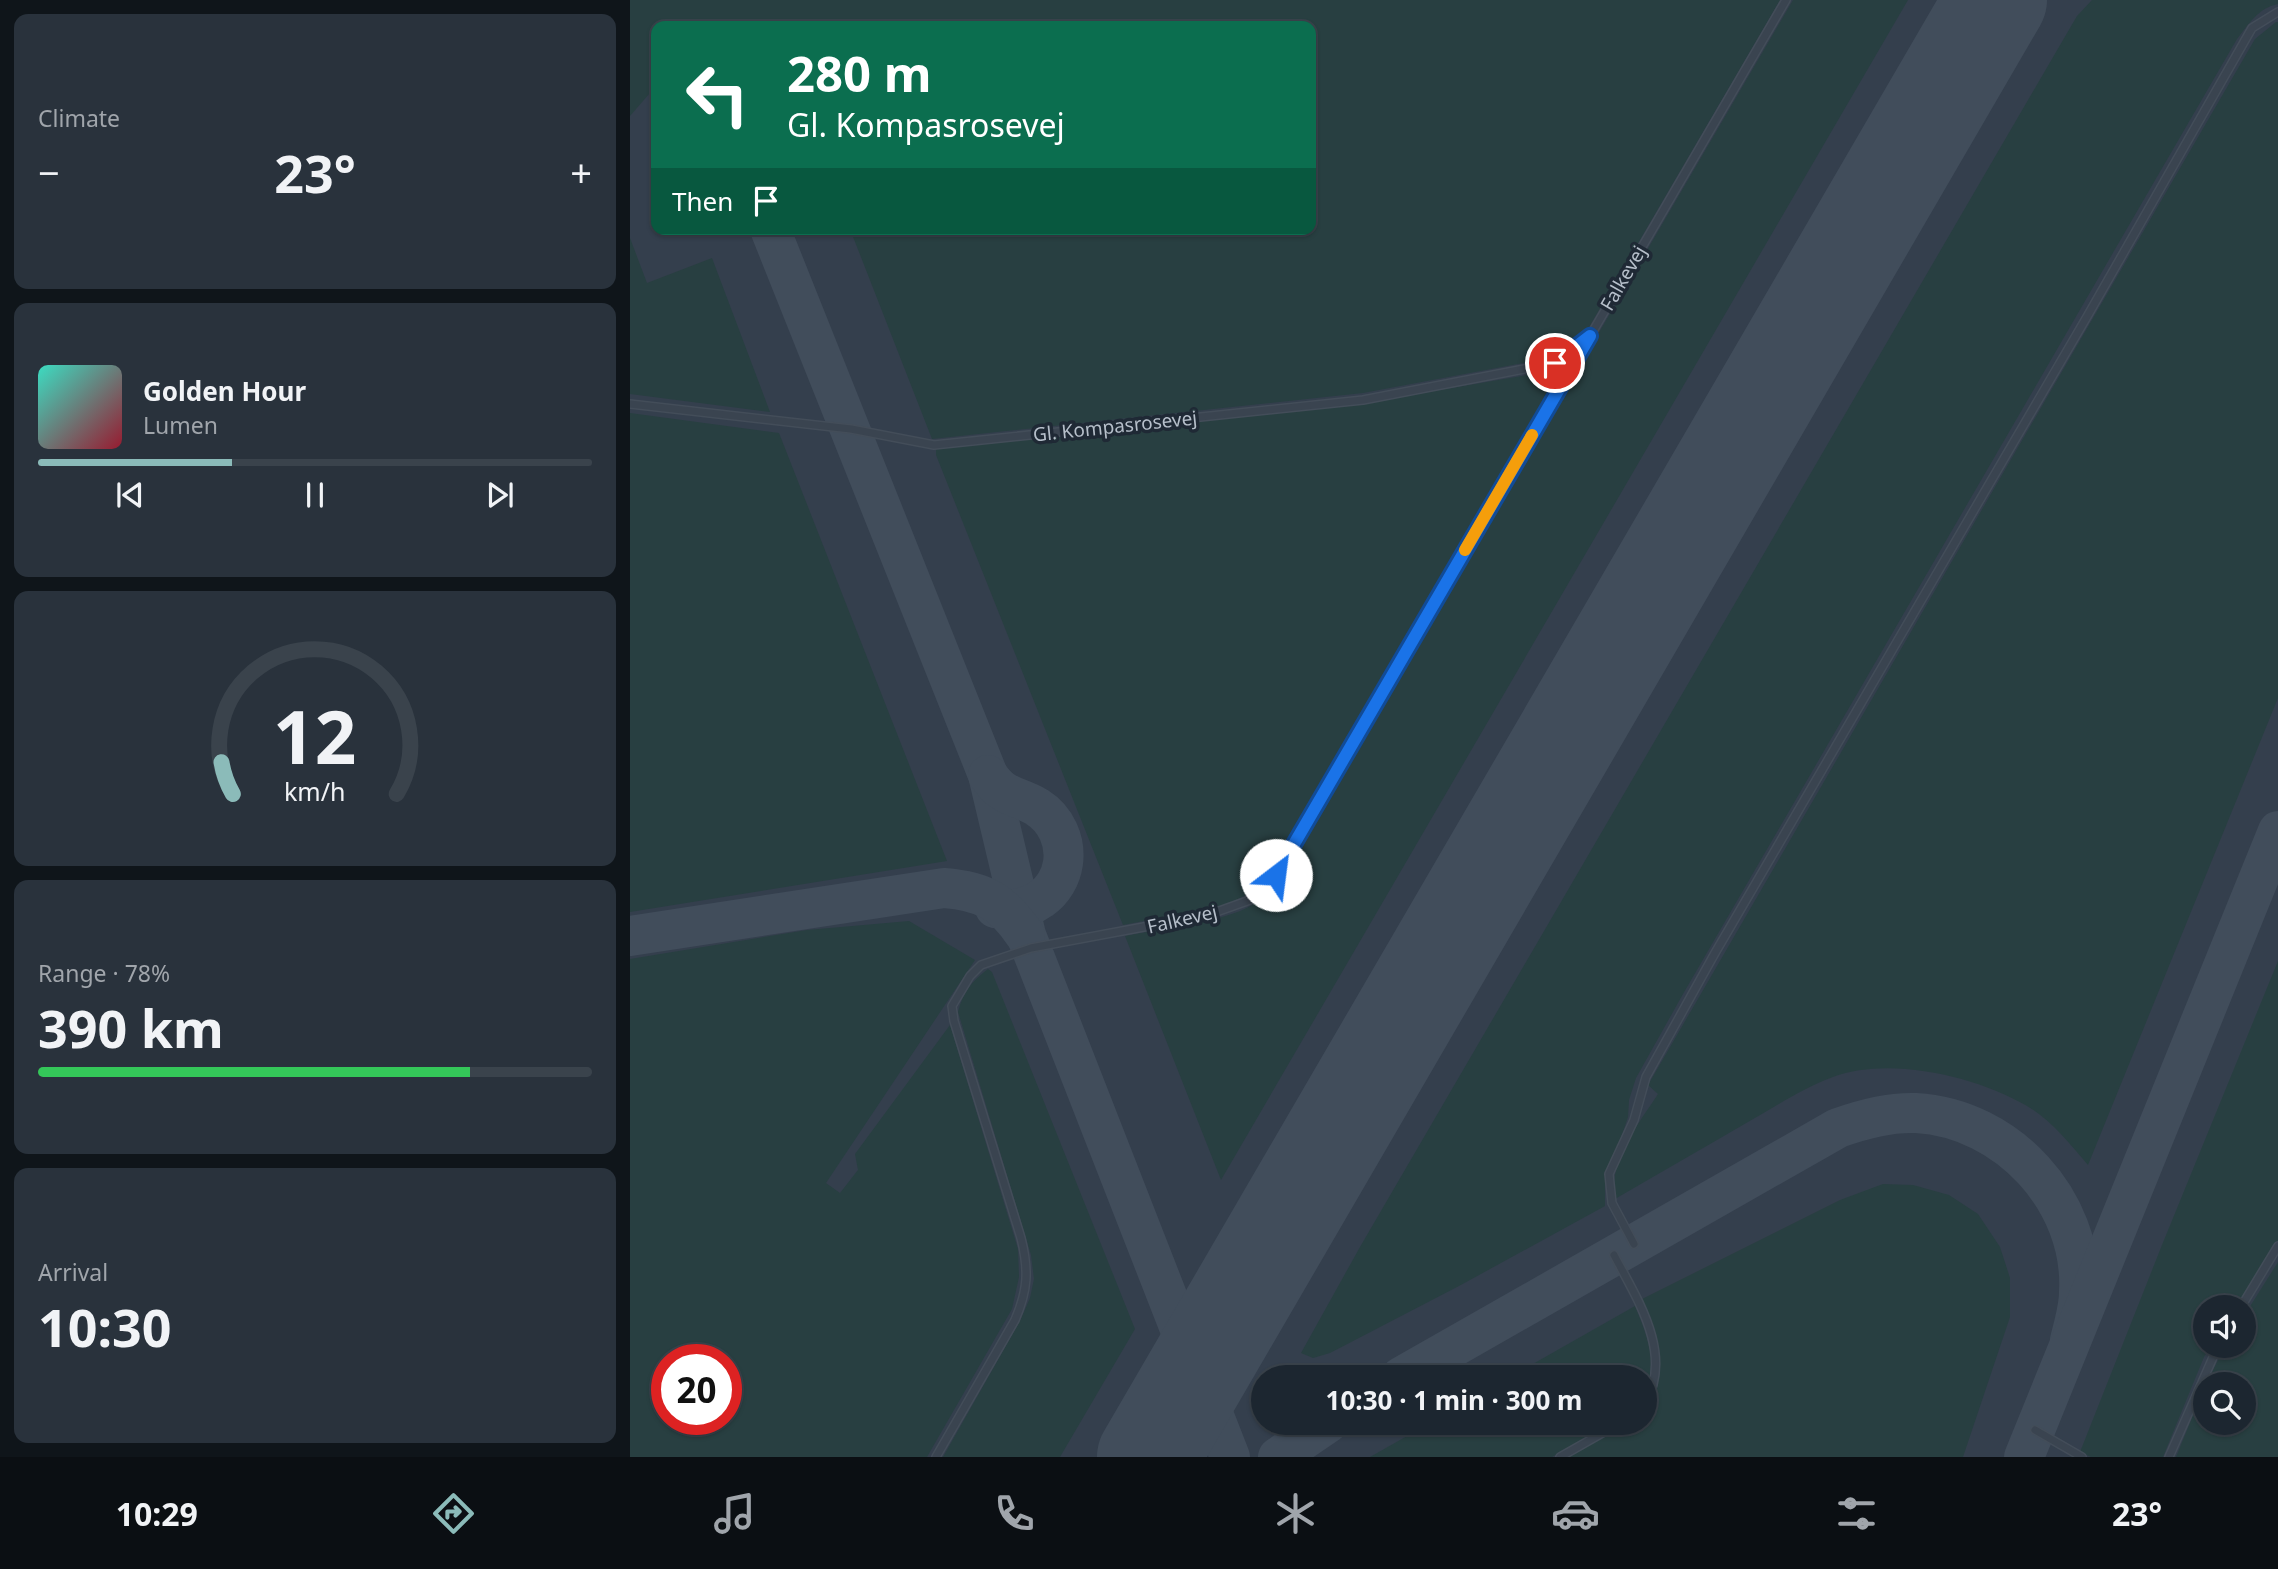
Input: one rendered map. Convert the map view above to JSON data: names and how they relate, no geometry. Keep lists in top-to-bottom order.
{
  "streets": {
    "lane": ["Falkevej", "Gl. Kompasrosevej"]
  },
  "crossings": [
    ["Falkevej", "Gl. Kompasrosevej"]
  ],
  "page": {
    "tile": [
      "Climate",
      ["Range · 78%", "390 km"],
      ["Arrival", "10:30"]
    ],
    "turn": ["280 m", "Gl. Kompasrosevej"],
    "heat": ["−", "23°", "+"],
    "then": "Then",
    "song": ["Golden Hour", "Lumen"],
    "limit": "20",
    "trip": "10:30 · 1 min · 300 m",
    "tabs": ["10:29", "23°"],
    "gauge": ["12", "km/h"]
  }
}
